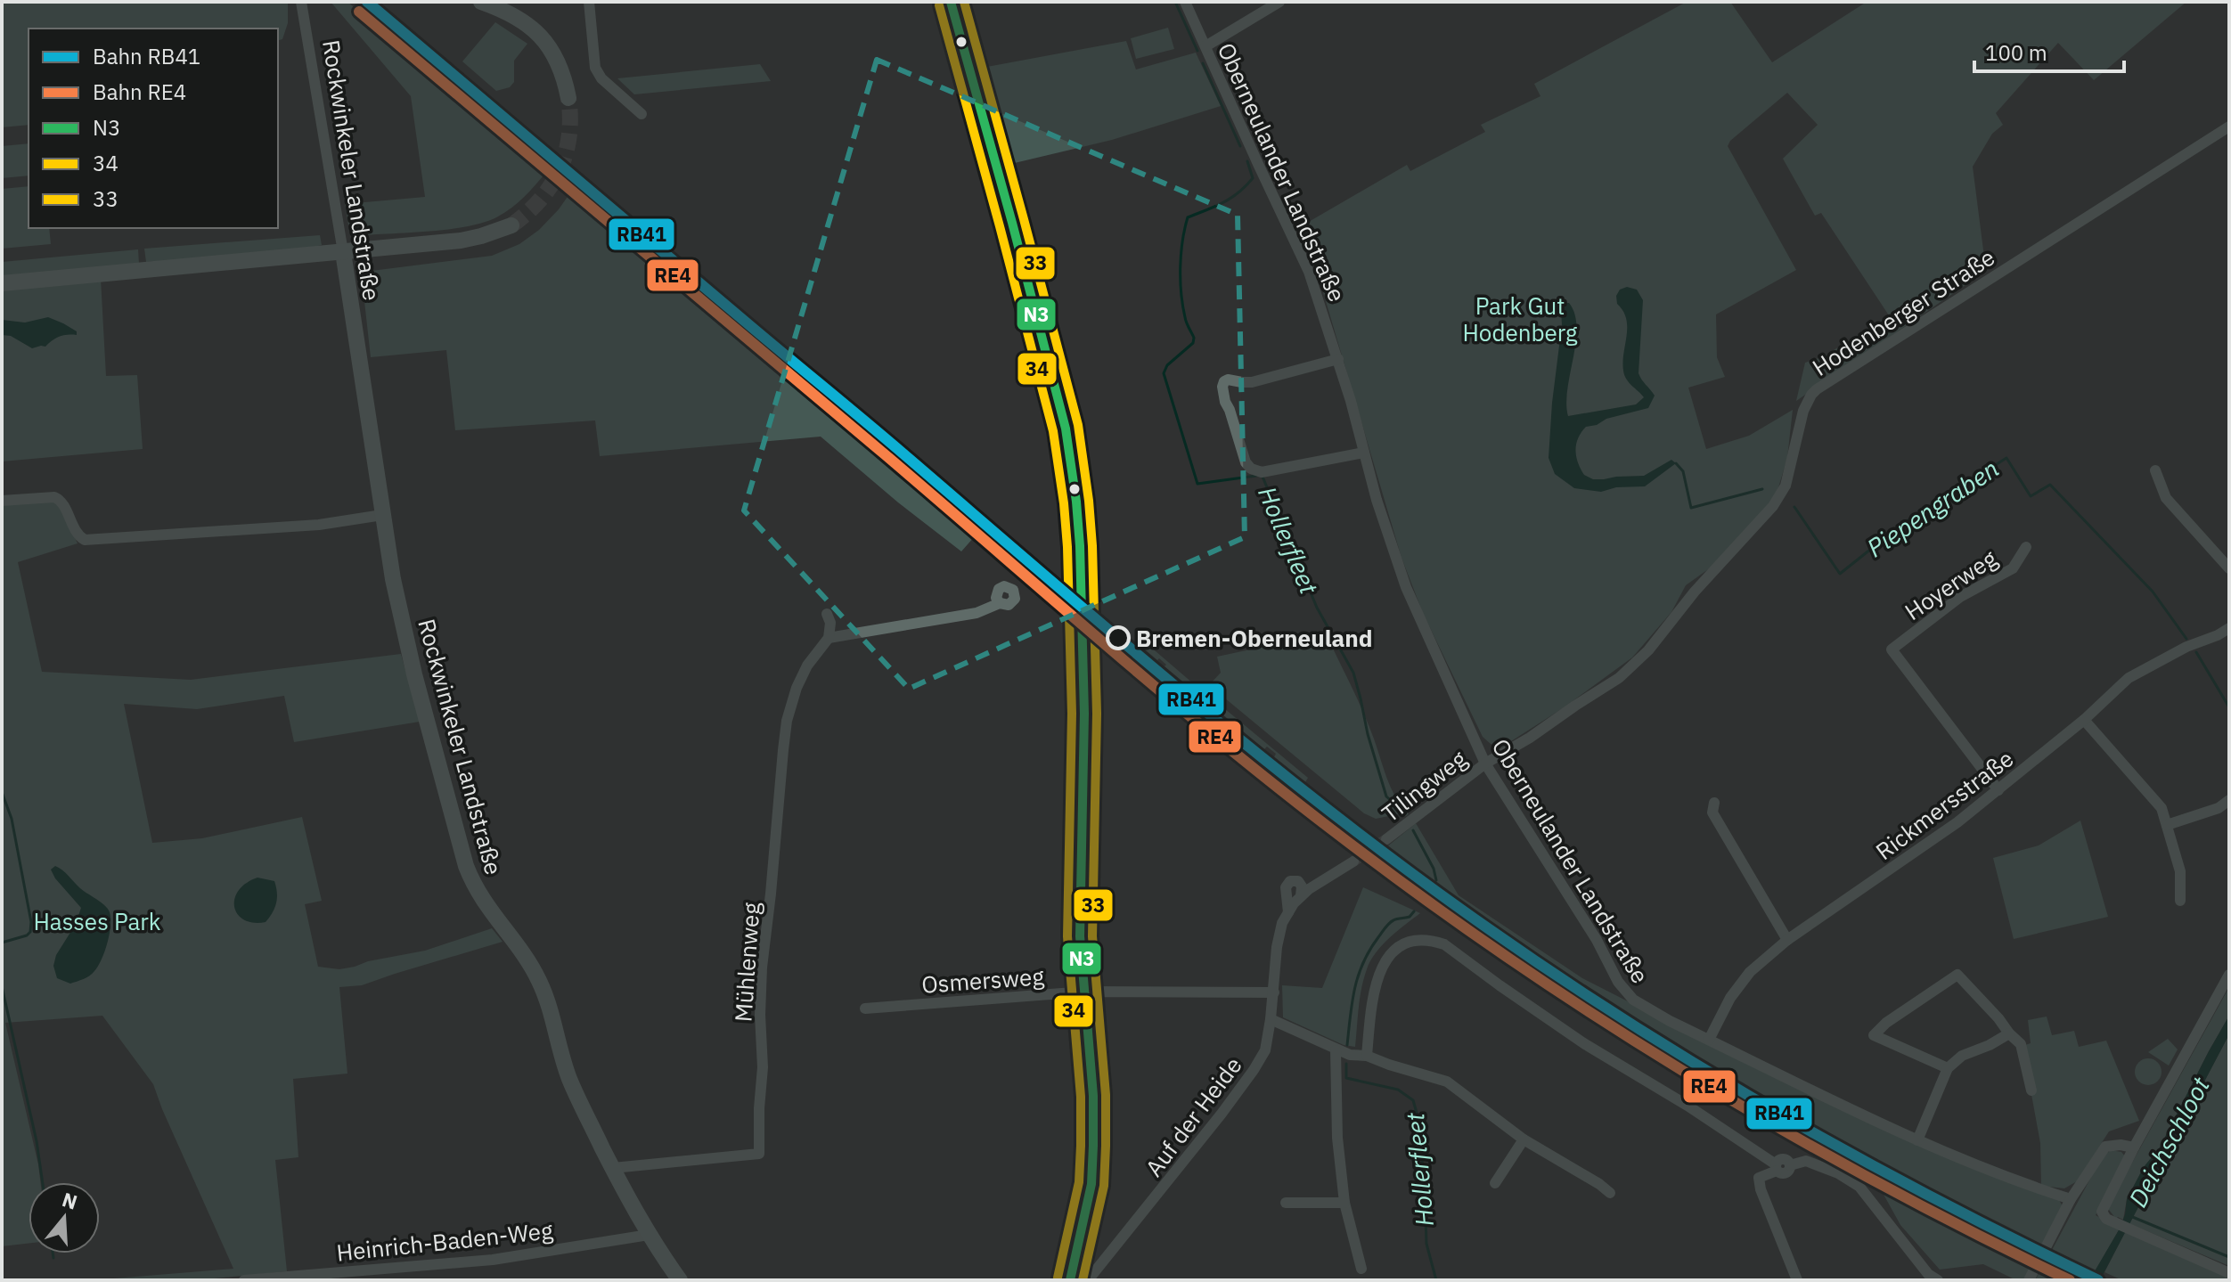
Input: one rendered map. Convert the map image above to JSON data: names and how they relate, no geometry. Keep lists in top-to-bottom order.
{
  "streets": {
    "main road": ["Rockwinkeler Landstraße"],
    "street": [
      "Oberneulander Landstraße",
      "Hodenberger Straße",
      "Hoyerweg",
      "Tilingweg",
      "Rickmersstraße",
      "Mühlenweg",
      "Osmersweg",
      "Auf der Heide",
      "Heinrich-Baden-Weg"
    ]
  },
  "crossings": [
    ["Rockwinkeler Landstraße", "Mühlenweg"],
    ["Rockwinkeler Landstraße", "Heinrich-Baden-Weg"],
    ["Oberneulander Landstraße", "Hodenberger Straße"],
    ["Oberneulander Landstraße", "Tilingweg"],
    ["Oberneulander Landstraße", "Rickmersstraße"],
    ["Hodenberger Straße", "Tilingweg"],
    ["Hoyerweg", "Rickmersstraße"],
    ["Osmersweg", "Auf der Heide"]
  ],
  "water": ["Piepengraben", "Hollerfleet", "Deichschloot"],
  "parks": ["Park Gut Hodenberg", "Hasses Park"],
  "places": ["Bremen-Oberneuland"],
  "lines": [
    "rail line RB41",
    "transit line N3",
    "transit line 33",
    "transit line 34",
    "rail line RE4"
  ],
  "legend": [
    "Bahn RB41",
    "Bahn RE4",
    "N3",
    "34",
    "33"
  ],
  "scale_bar": "100 m",
  "north": "top"
}
